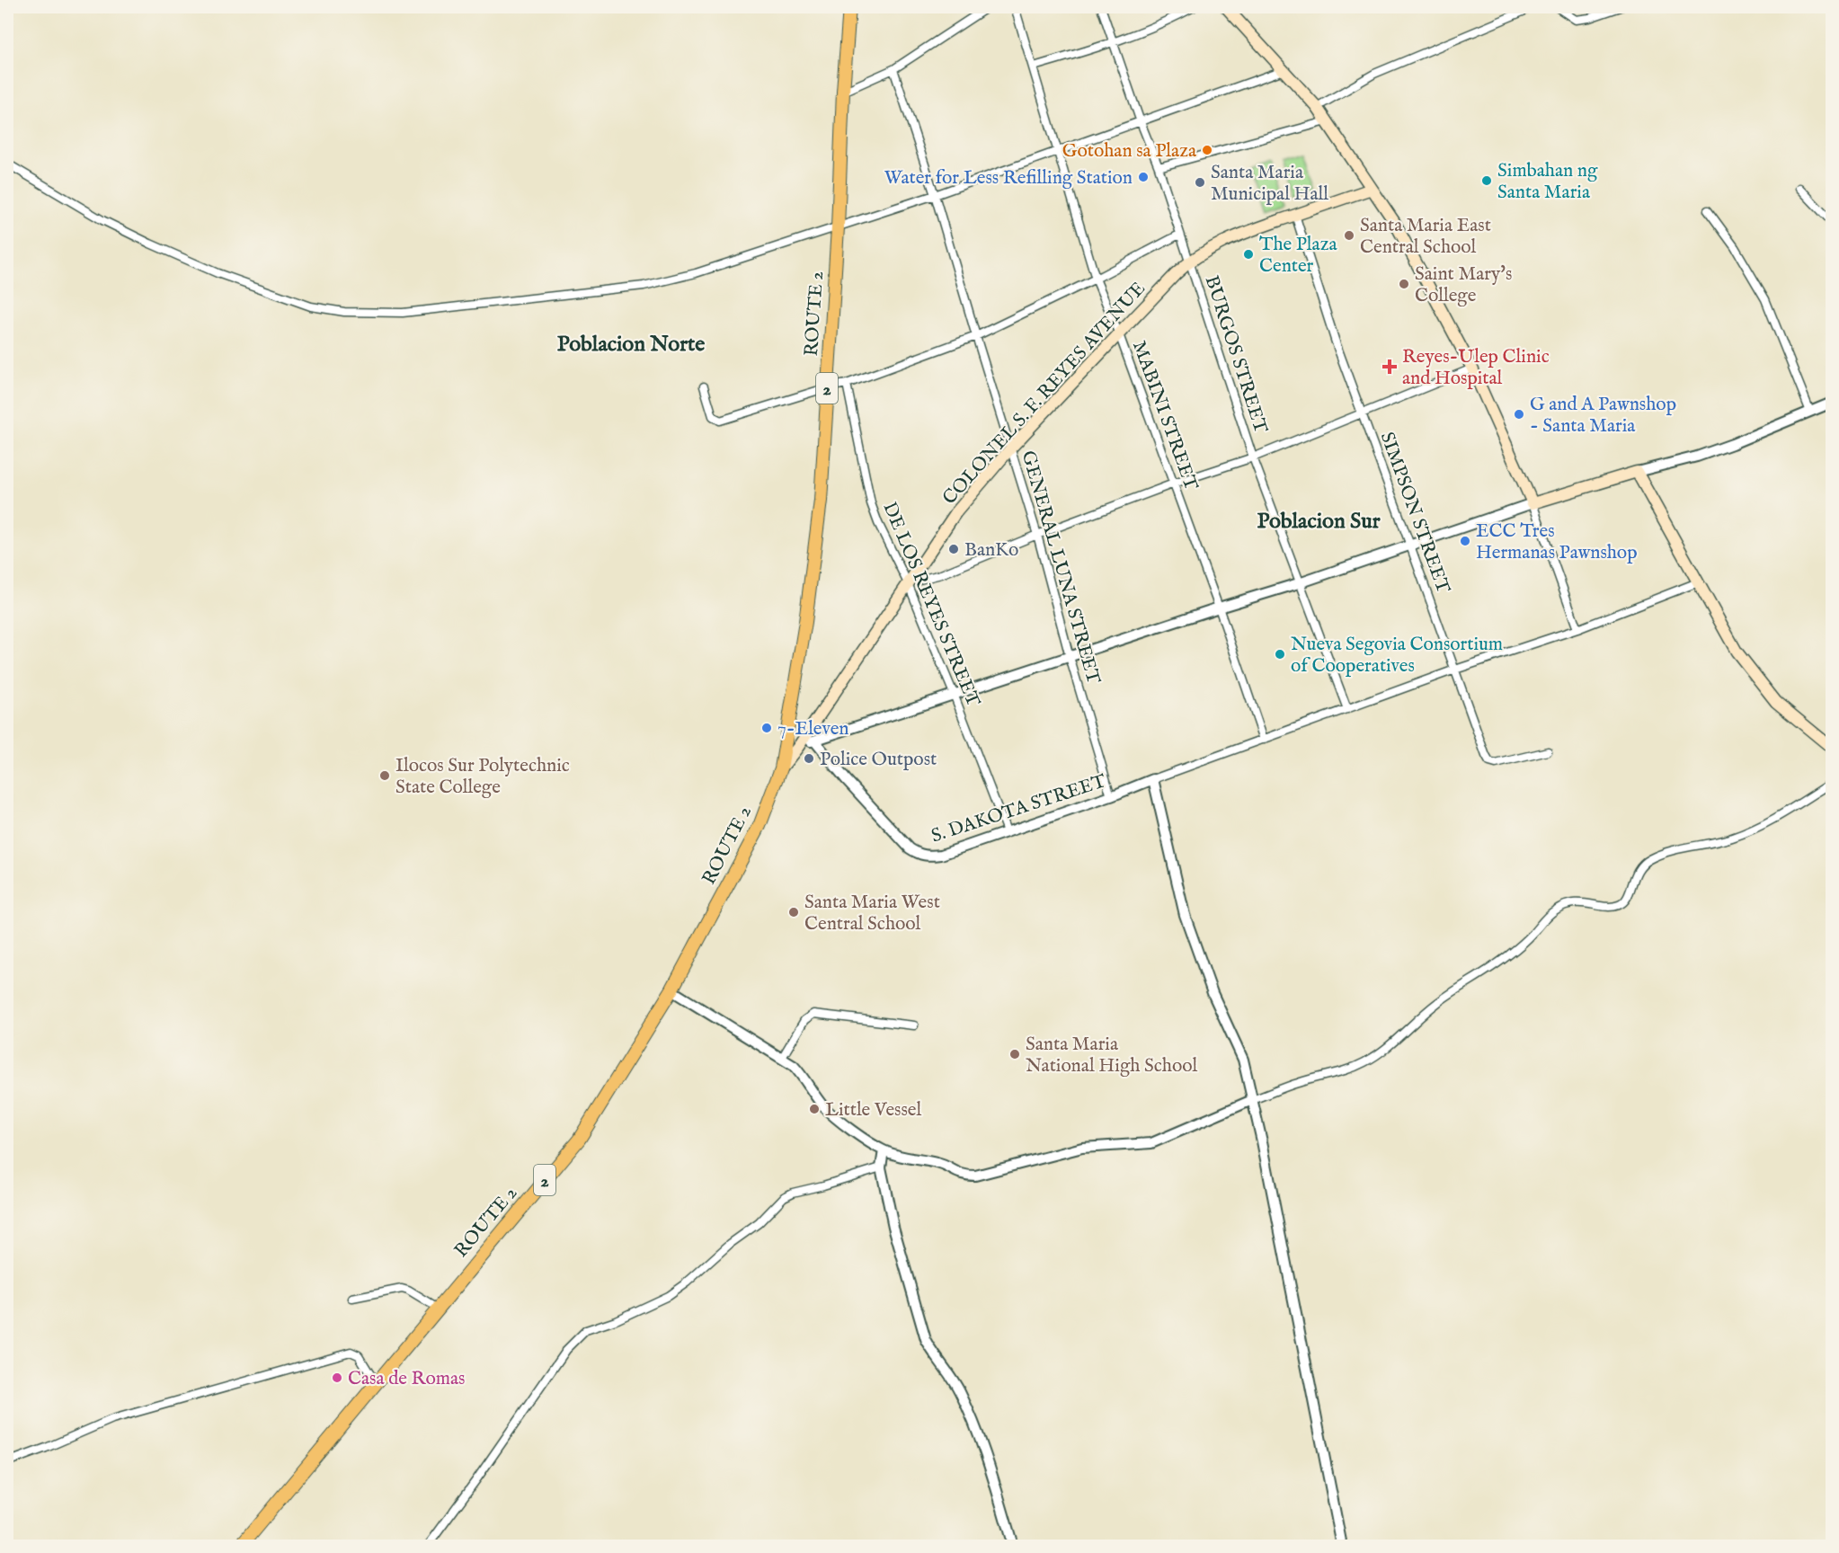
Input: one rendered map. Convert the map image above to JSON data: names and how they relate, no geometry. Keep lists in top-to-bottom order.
{
  "streets": {
    "highway": ["ROUTE 2", "2"],
    "main road": ["COLONEL S. F. REYES AVENUE"],
    "street": [
      "BURGOS STREET",
      "MABINI STREET",
      "SIMPSON STREET",
      "GENERAL LUNA STREET",
      "DE LOS REYES STREET",
      "S. DAKOTA STREET"
    ]
  },
  "crossings": [
    ["ROUTE 2", "COLONEL S. F. REYES AVENUE"],
    ["BURGOS STREET", "COLONEL S. F. REYES AVENUE"],
    ["COLONEL S. F. REYES AVENUE", "MABINI STREET"],
    ["COLONEL S. F. REYES AVENUE", "SIMPSON STREET"],
    ["COLONEL S. F. REYES AVENUE", "GENERAL LUNA STREET"],
    ["COLONEL S. F. REYES AVENUE", "DE LOS REYES STREET"],
    ["GENERAL LUNA STREET", "S. DAKOTA STREET"],
    ["DE LOS REYES STREET", "S. DAKOTA STREET"]
  ],
  "districts": ["Poblacion Norte", "Poblacion Sur"],
  "places": {
    "other": [
      "Gotohan sa Plaza",
      "Water for Less Refilling Station",
      "Simbahan ng Santa Maria",
      "Santa Maria Municipal Hall",
      "Santa Maria East Central School",
      "The Plaza Center",
      "Saint Mary's College",
      "G and A Pawnshop - Santa Maria",
      "ECC Tres Hermanas Pawnshop",
      "BanKo",
      "Nueva Segovia Consortium of Cooperatives",
      "7-Eleven",
      "Police Outpost",
      "Ilocos Sur Polytechnic State College",
      "Santa Maria West Central School",
      "Santa Maria National High School",
      "Little Vessel",
      "Casa de Romas"
    ],
    "health": ["Reyes-Ulep Clinic and Hospital"]
  }
}
